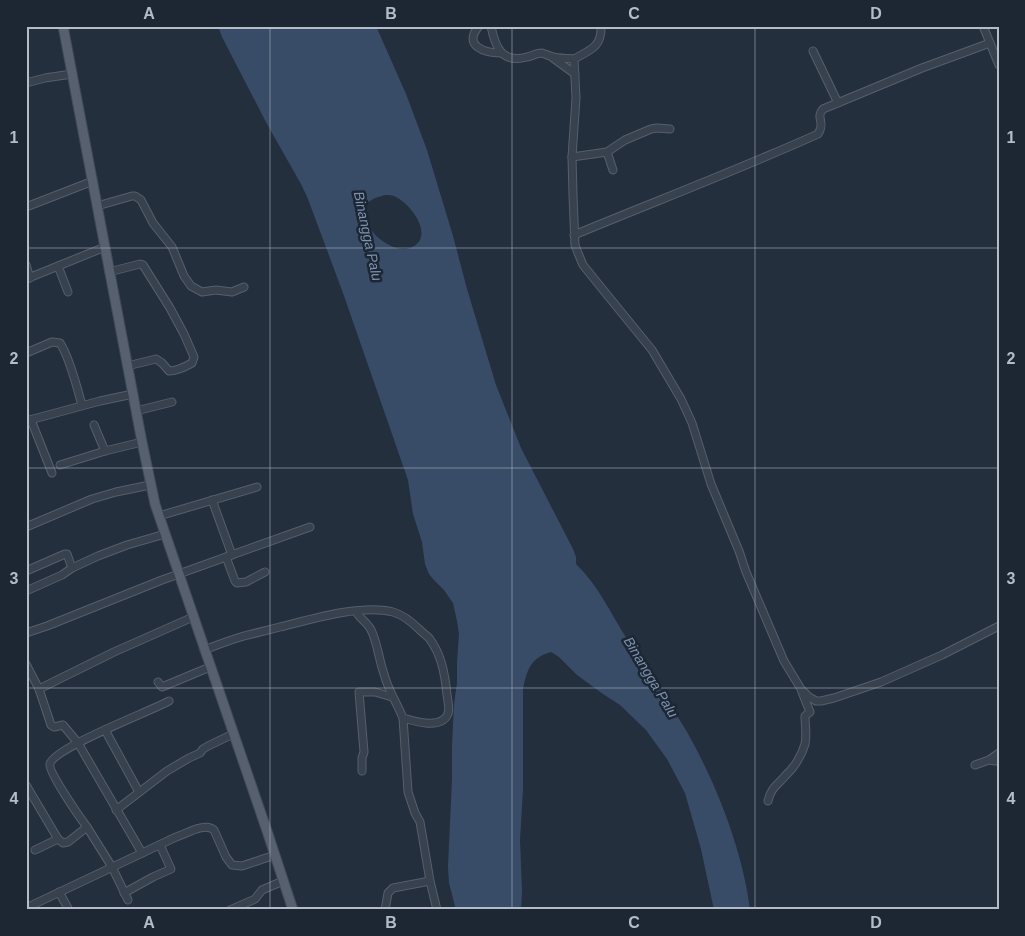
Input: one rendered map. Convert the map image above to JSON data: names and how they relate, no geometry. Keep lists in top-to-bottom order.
{
  "water": ["Binangga Palu"],
  "grid": {
    "columns": [
      "A",
      "B",
      "C",
      "D"
    ],
    "rows": [
      "1",
      "2",
      "3",
      "4"
    ]
  }
}
